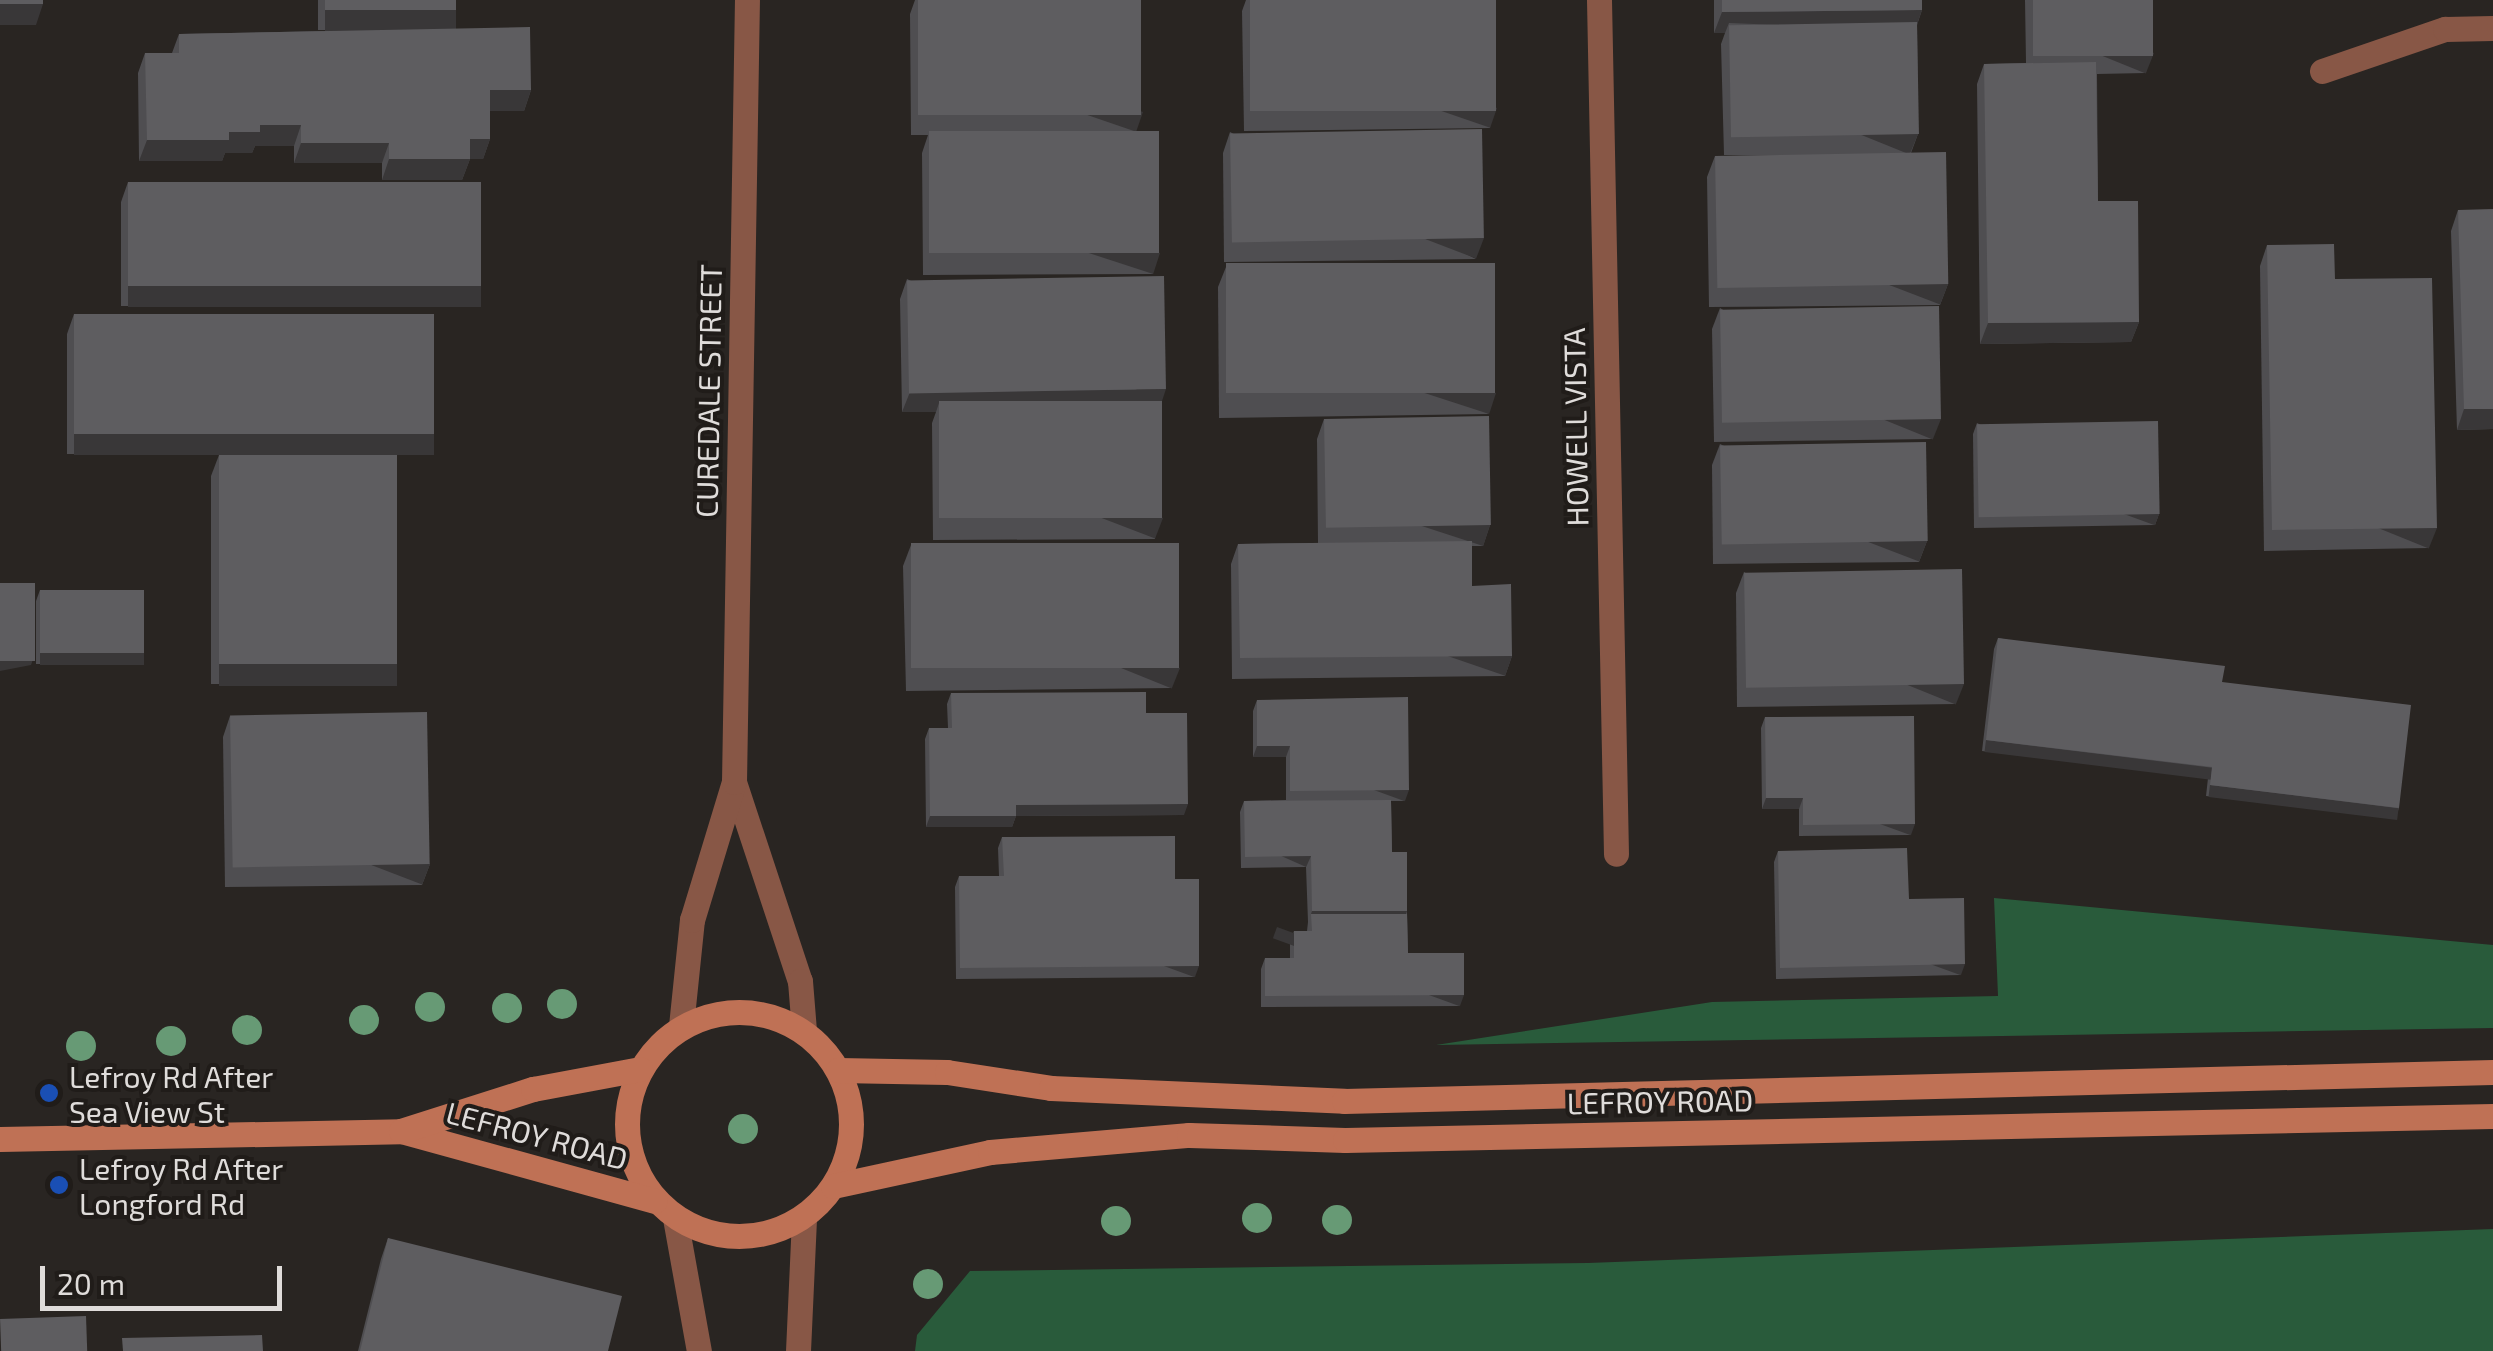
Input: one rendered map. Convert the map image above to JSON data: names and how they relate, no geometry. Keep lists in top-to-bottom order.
{
  "streets": {
    "street": ["CUREDALE STREET", "HOWELL VISTA", "LEFROY ROAD"]
  },
  "crossings": [
    ["CUREDALE STREET", "LEFROY ROAD"]
  ],
  "places": ["Lefroy Rd After Sea View St", "Lefroy Rd After Longford Rd"],
  "scale_bar": "20 m"
}
